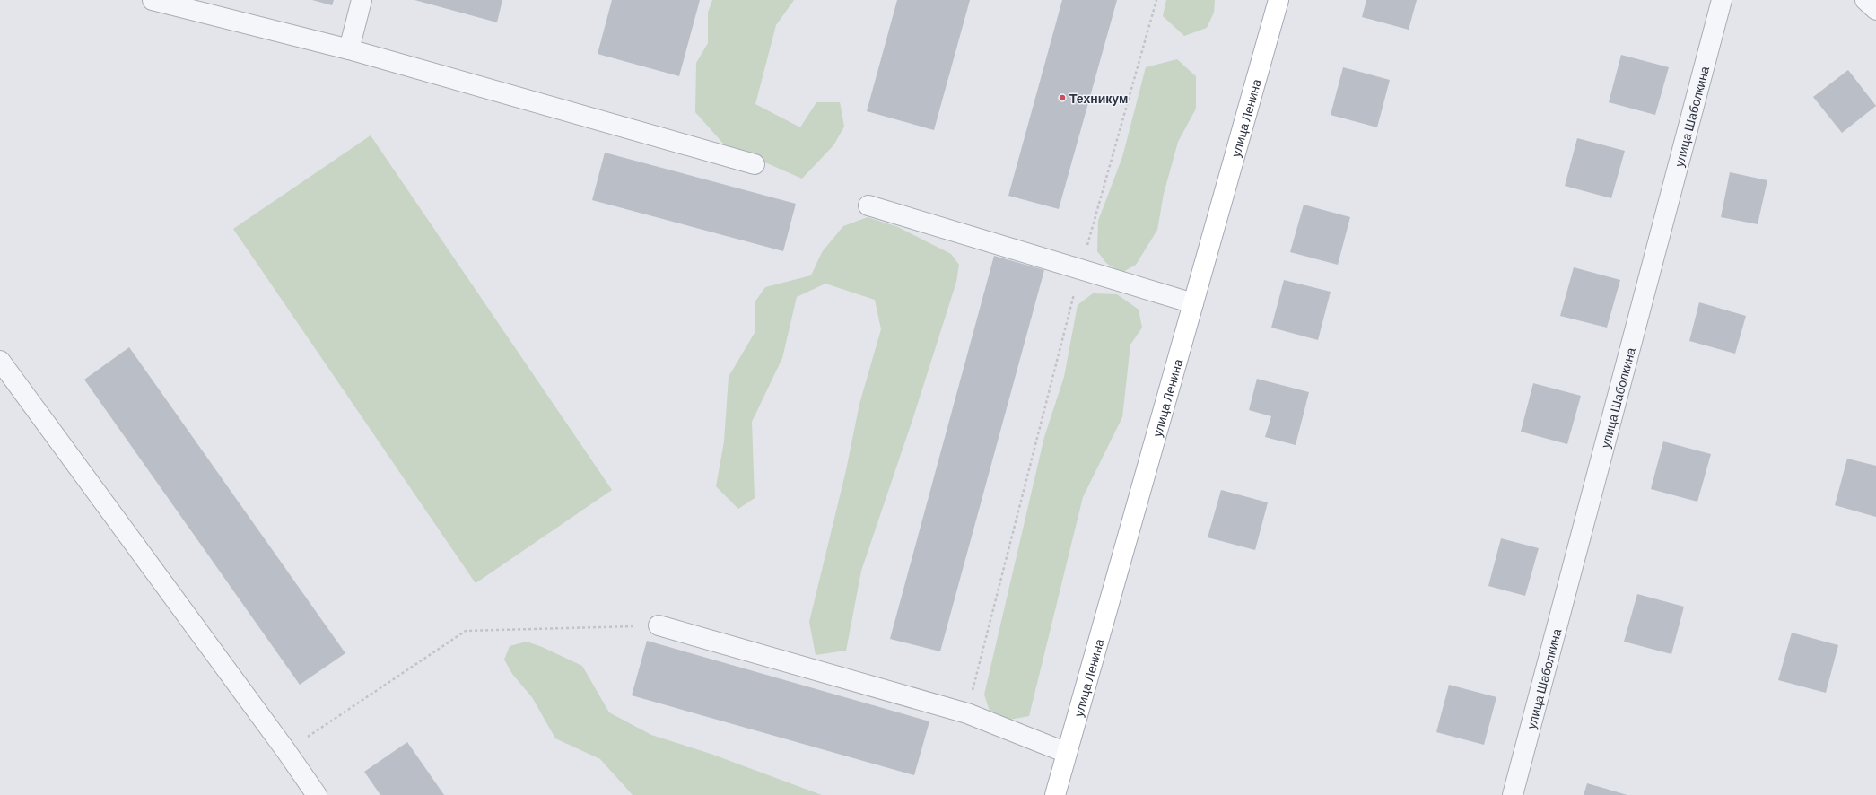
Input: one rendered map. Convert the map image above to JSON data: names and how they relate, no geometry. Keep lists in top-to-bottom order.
{
  "streets": {
    "main road": ["улица Ленина"],
    "lane": ["улица Шаболкина"]
  },
  "places": ["Техникум"]
}
